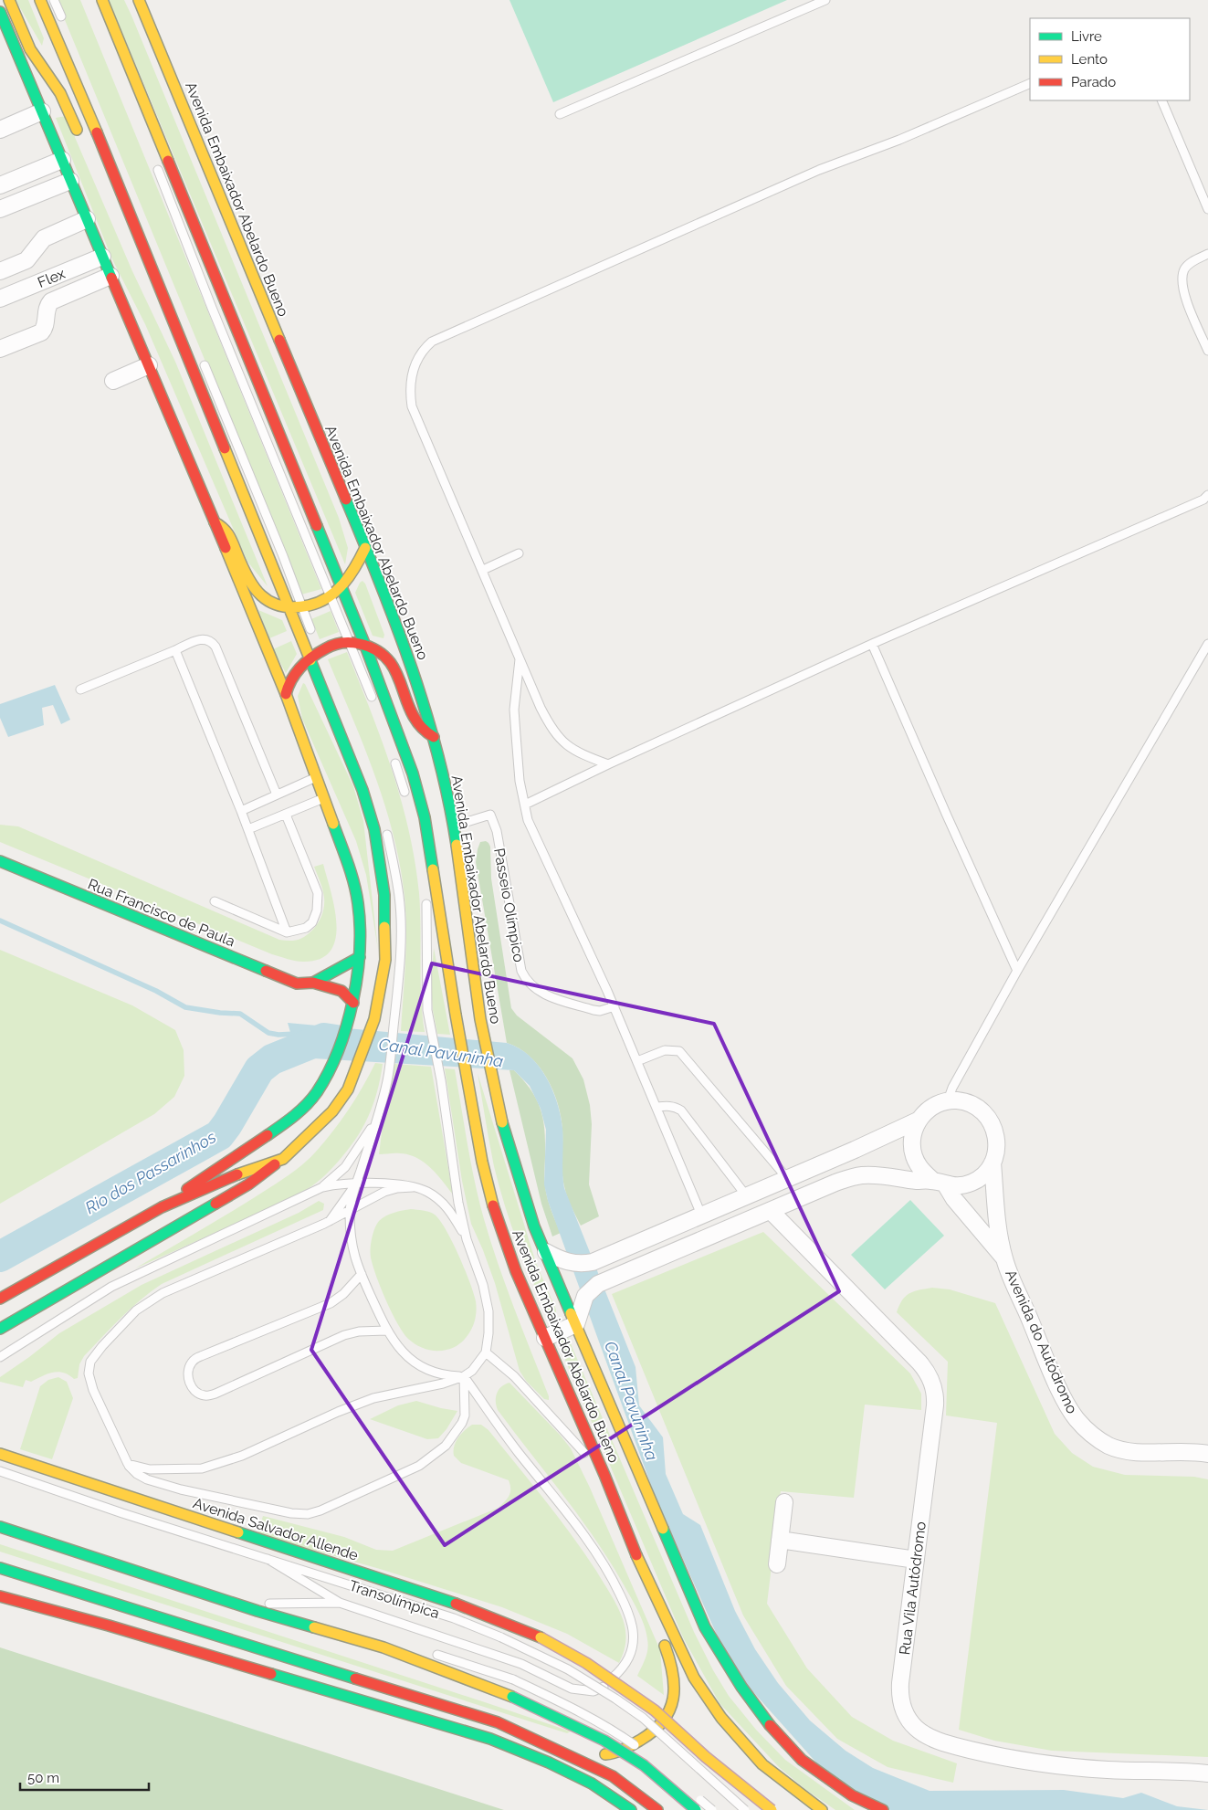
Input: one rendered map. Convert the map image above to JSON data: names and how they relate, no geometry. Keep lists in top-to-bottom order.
{
  "streets": {
    "main road": ["Avenida Embaixador Abelardo Bueno", "Rua Francisco de Paula", "Avenida Salvador Allende"],
    "street": ["Flex", "Avenida do Autódromo", "Rua Vila Autódromo"],
    "lane": ["Passeio Olímpico", "Transolímpica"]
  },
  "crossings": [
    ["Avenida Embaixador Abelardo Bueno", "Passeio Olímpico"]
  ],
  "water": ["Canal Pavuninha", "Rio dos Passarinhos"],
  "legend": ["Livre", "Lento", "Parado"],
  "scale_bar": "50 m"
}
